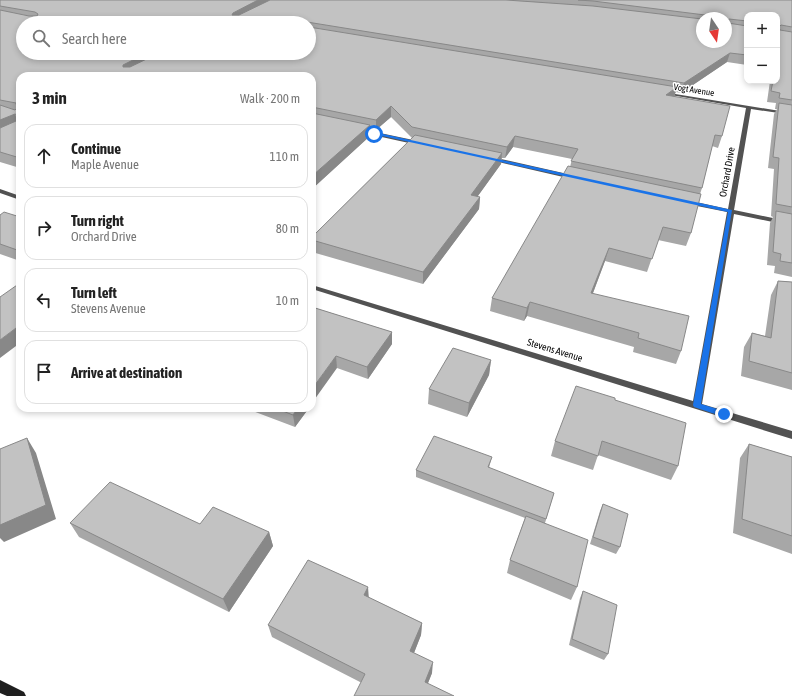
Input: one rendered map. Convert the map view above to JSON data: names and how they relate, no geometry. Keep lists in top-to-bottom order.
{
  "streets": {
    "street": ["Vogt Avenue", "Orchard Drive", "Stevens Avenue"]
  },
  "crossings": [
    ["Vogt Avenue", "Orchard Drive"],
    ["Orchard Drive", "Stevens Avenue"]
  ],
  "north": "bottom",
  "page": {
    "map_buttons": ["+", "−"],
    "search": "Search here",
    "heading": ["3 min", "Walk · 200 m"],
    "list": [
      ["Continue", "Maple Avenue", "110 m"],
      ["Turn right", "Orchard Drive", "80 m"],
      ["Turn left", "Stevens Avenue", "10 m"],
      "Arrive at destination"
    ]
  }
}
